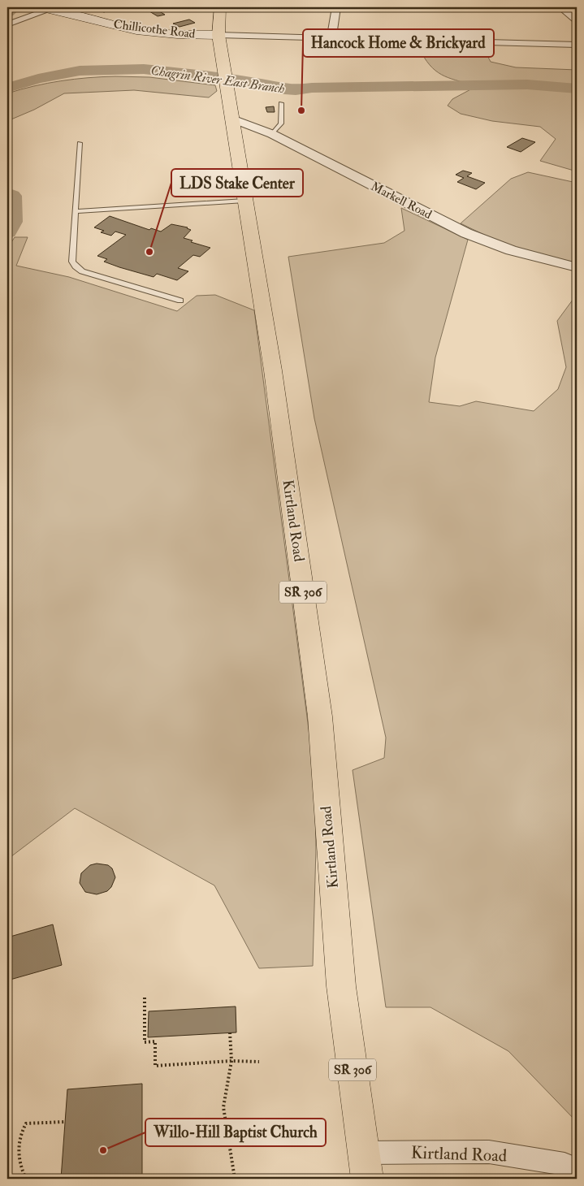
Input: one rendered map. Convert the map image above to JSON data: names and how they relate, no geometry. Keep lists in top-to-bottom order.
{
  "streets": {
    "main road": ["Chillicothe Road", "Kirtland Road", "SR 306"],
    "street": ["Markell Road"]
  },
  "crossings": [
    ["Chillicothe Road", "Kirtland Road"],
    ["Markell Road", "Kirtland Road"]
  ],
  "water": ["Chagrin River East Branch"],
  "places": ["Hancock Home & Brickyard", "LDS Stake Center", "Willo-Hill Baptist Church"]
}
